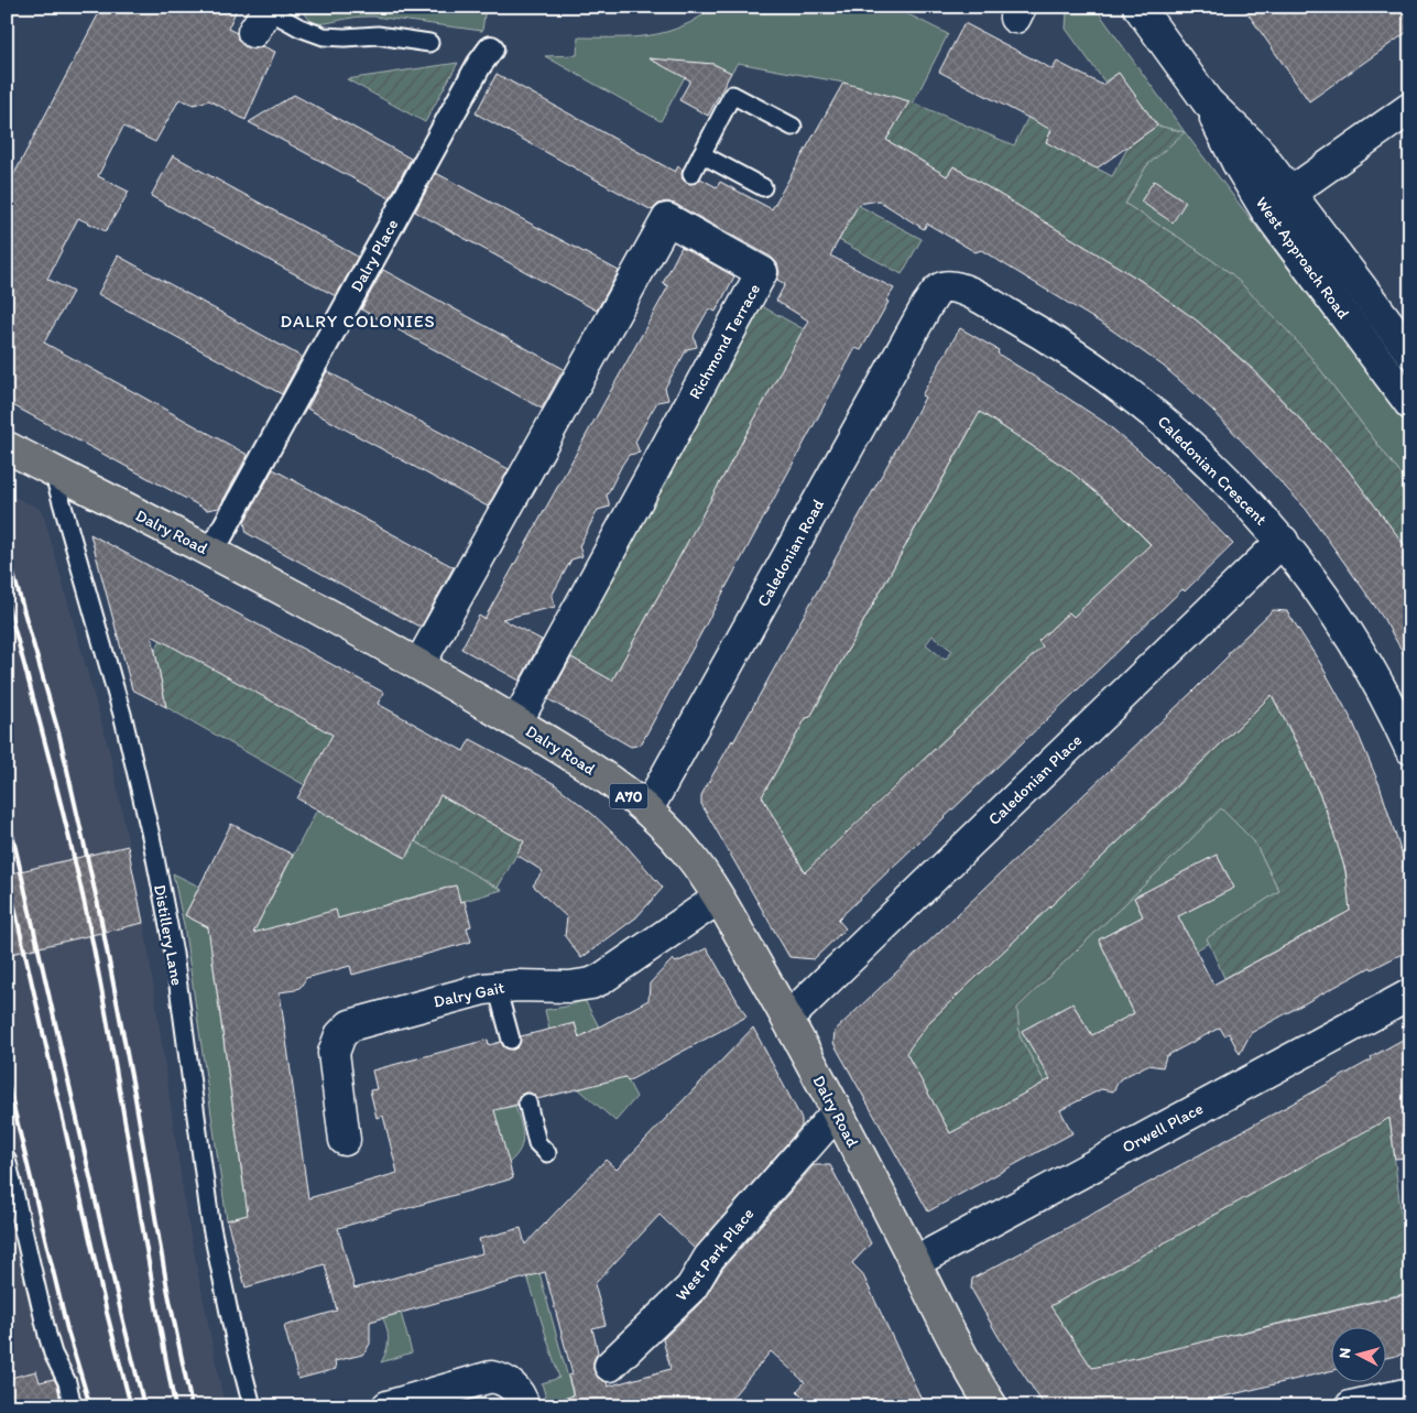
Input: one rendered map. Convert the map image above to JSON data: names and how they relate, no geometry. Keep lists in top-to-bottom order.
{
  "streets": {
    "main road": ["Dalry Road", "A70"],
    "street": [
      "Dalry Place",
      "West Approach Road",
      "Richmond Terrace",
      "Caledonian Crescent",
      "Caledonian Road",
      "Caledonian Place",
      "Dalry Gait",
      "Orwell Place",
      "West Park Place"
    ],
    "lane": ["Distillery Lane"]
  },
  "crossings": [
    ["Dalry Place", "Dalry Road"],
    ["Richmond Terrace", "Dalry Road"],
    ["Caledonian Crescent", "Caledonian Road"],
    ["Caledonian Crescent", "Caledonian Place"],
    ["Dalry Road", "Caledonian Road"],
    ["Dalry Road", "Caledonian Place"],
    ["Dalry Road", "Distillery Lane"],
    ["Dalry Road", "Dalry Gait"],
    ["Dalry Road", "Orwell Place"],
    ["Dalry Road", "West Park Place"]
  ],
  "districts": ["DALRY COLONIES"],
  "north": "left"
}
